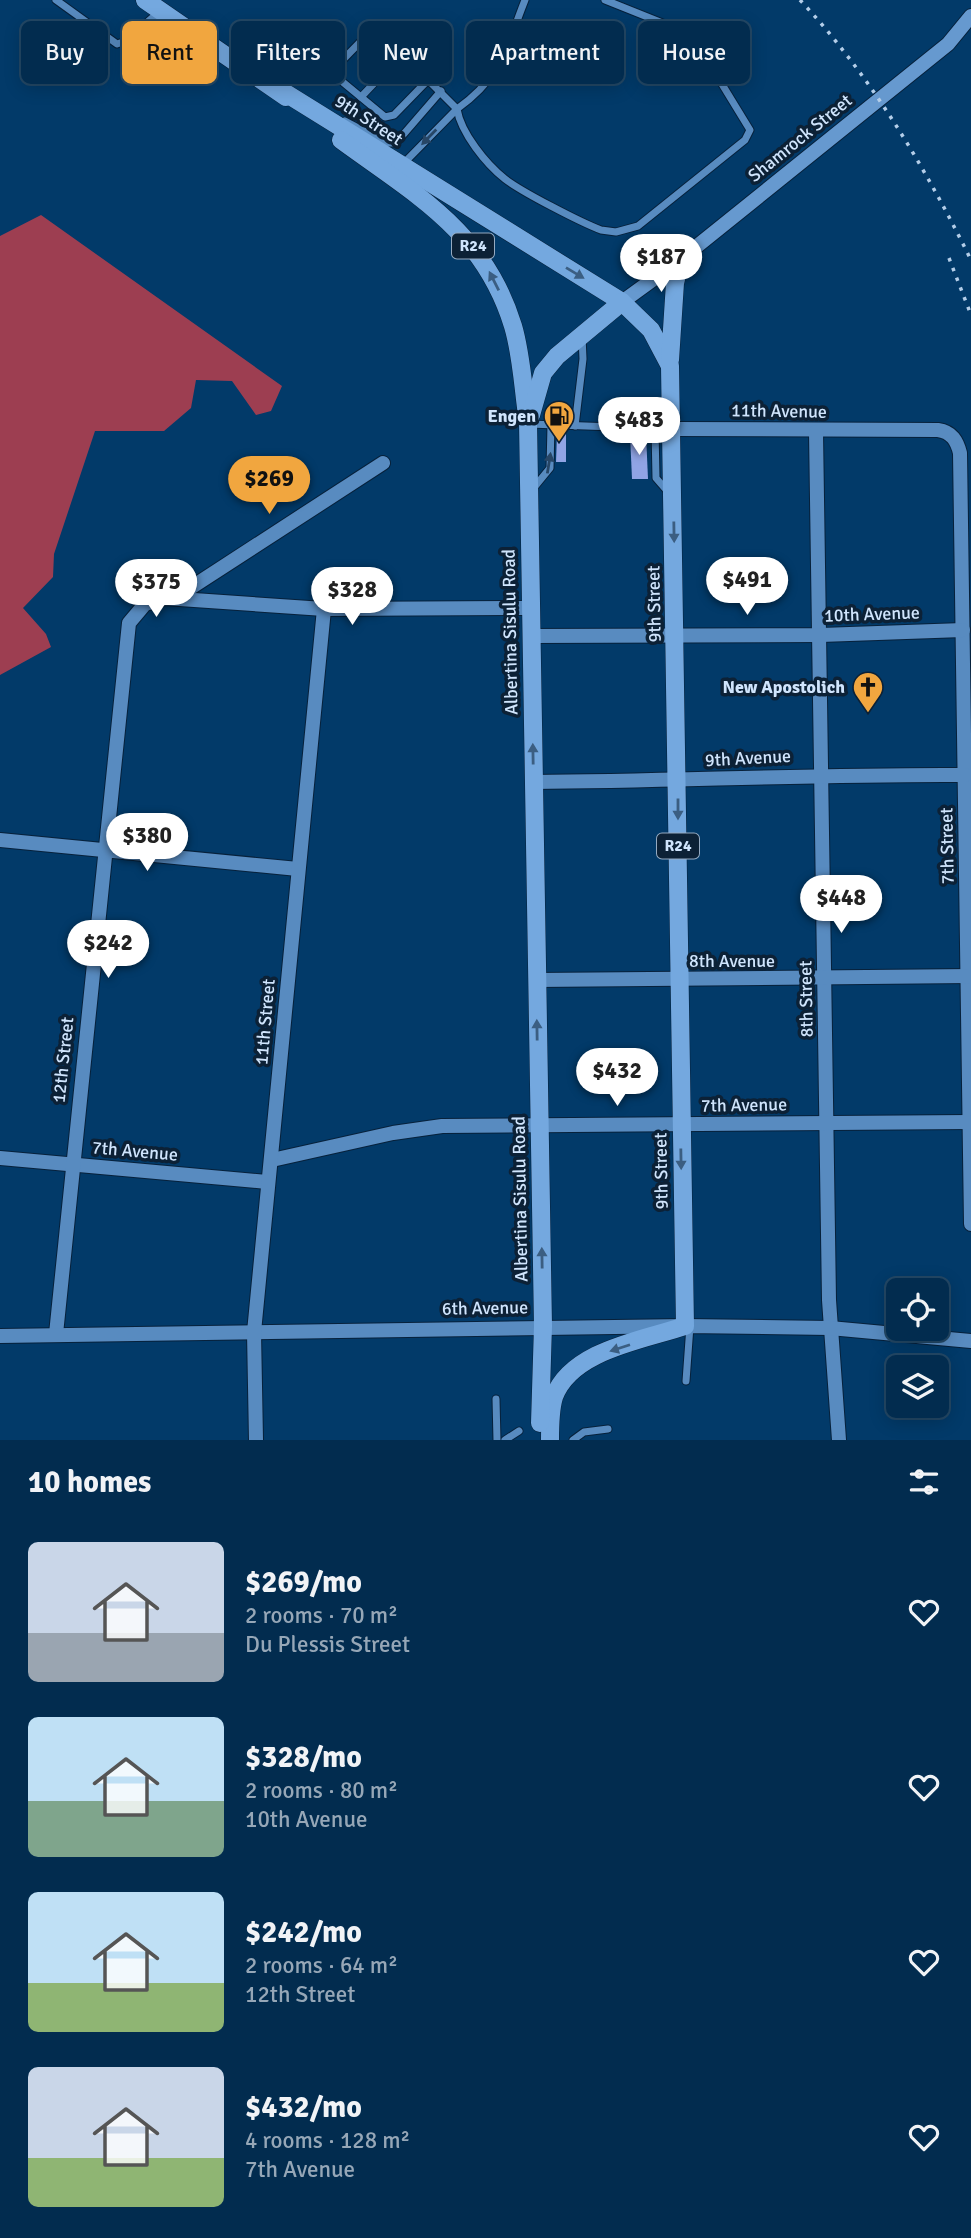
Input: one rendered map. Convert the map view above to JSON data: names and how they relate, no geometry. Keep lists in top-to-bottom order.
{
  "streets": {
    "main road": ["9th Street", "R24", "Albertina Sisulu Road"],
    "street": [
      "Shamrock Street",
      "11th Avenue",
      "10th Avenue",
      "9th Avenue",
      "7th Street",
      "8th Avenue",
      "8th Street",
      "11th Street",
      "12th Street",
      "7th Avenue",
      "6th Avenue"
    ]
  },
  "crossings": [
    ["9th Street", "Shamrock Street"],
    ["9th Street", "11th Avenue"],
    ["9th Street", "10th Avenue"],
    ["9th Street", "Albertina Sisulu Road"],
    ["9th Street", "9th Avenue"],
    ["9th Street", "8th Avenue"],
    ["9th Street", "7th Avenue"],
    ["9th Street", "6th Avenue"],
    ["11th Avenue", "Albertina Sisulu Road"],
    ["11th Avenue", "7th Street"],
    ["11th Avenue", "8th Street"],
    ["10th Avenue", "Albertina Sisulu Road"],
    ["10th Avenue", "7th Street"],
    ["10th Avenue", "8th Street"],
    ["Albertina Sisulu Road", "9th Avenue"],
    ["Albertina Sisulu Road", "8th Avenue"],
    ["Albertina Sisulu Road", "7th Avenue"],
    ["Albertina Sisulu Road", "6th Avenue"],
    ["9th Avenue", "7th Street"],
    ["9th Avenue", "8th Street"],
    ["7th Street", "8th Avenue"],
    ["7th Street", "7th Avenue"],
    ["8th Avenue", "8th Street"],
    ["8th Street", "7th Avenue"],
    ["8th Street", "6th Avenue"],
    ["11th Street", "7th Avenue"],
    ["11th Street", "6th Avenue"],
    ["12th Street", "7th Avenue"],
    ["12th Street", "6th Avenue"]
  ],
  "one_way": ["9th Street", "Albertina Sisulu Road"],
  "places": {
    "fuel station": ["Engen"],
    "church": ["New Apostolich"]
  },
  "page": {
    "chip": [
      "Buy",
      "Rent",
      "Filters",
      "New",
      "Apartment",
      "House"
    ],
    "price": [
      "$187",
      "$483",
      "$269",
      "$491",
      "$375",
      "$328",
      "$380",
      "$448",
      "$242",
      "$432"
    ],
    "heading": "10 homes",
    "list": [
      {
        "name": "$269/mo",
        "note": "2 rooms · 70 m² · Du Plessis Street"
      },
      {
        "name": "$328/mo",
        "note": "2 rooms · 80 m² · 10th Avenue"
      },
      {
        "name": "$242/mo",
        "note": "2 rooms · 64 m² · 12th Street"
      },
      {
        "name": "$432/mo",
        "note": "4 rooms · 128 m² · 7th Avenue"
      }
    ]
  }
}
